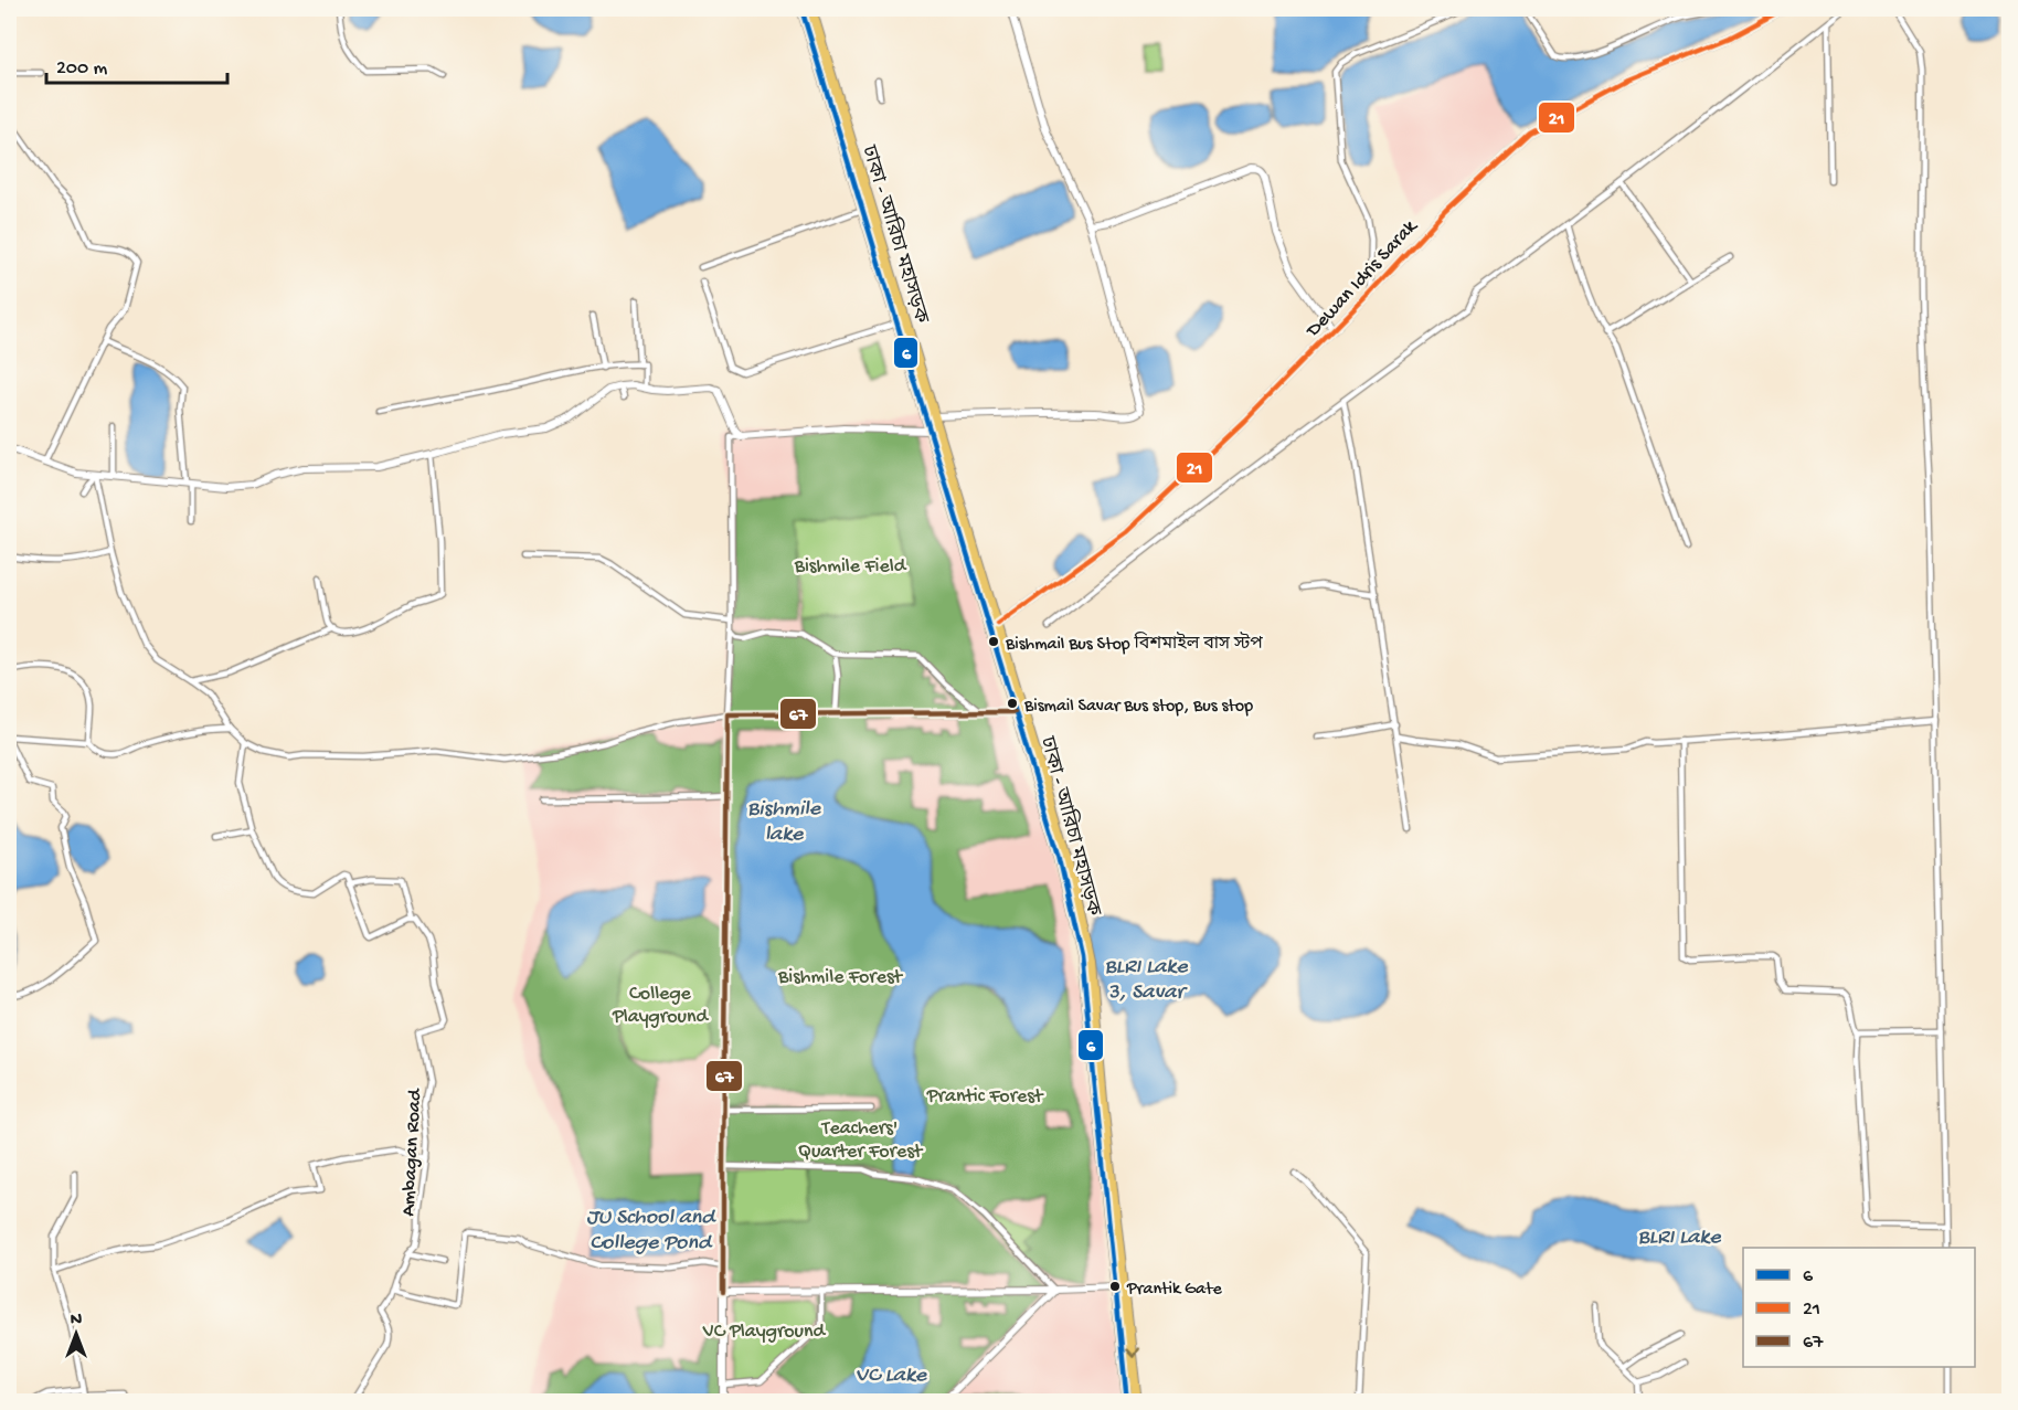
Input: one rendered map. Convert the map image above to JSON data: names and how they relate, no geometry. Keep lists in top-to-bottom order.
{
  "streets": {
    "highway": ["ঢাকা - আরিচা মহাসড়ক"],
    "main road": ["Dewan Idris Sarak"],
    "street": ["Ambagan Road"]
  },
  "crossings": [
    ["ঢাকা - আরিচা মহাসড়ক", "Dewan Idris Sarak"]
  ],
  "water": [
    "Bishmile lake",
    "BLRI Lake 3, Savar",
    "JU School and College Pond",
    "BLRI Lake",
    "VC Lake"
  ],
  "parks": [
    "Bishmile Field",
    "Bishmile Forest",
    "College Playground",
    "Prantic Forest",
    "Teachers' Quarter Forest",
    "VC Playground"
  ],
  "places": ["Bishmail Bus Stop বিশমাইল বাস স্টপ", "Bismail Savar Bus stop, Bus stop", "Prantik Gate"],
  "lines": ["transit line 6", "transit line 21", "transit line 67"],
  "legend": ["6", "21", "67"],
  "scale_bar": "200 m",
  "north": "top"
}
